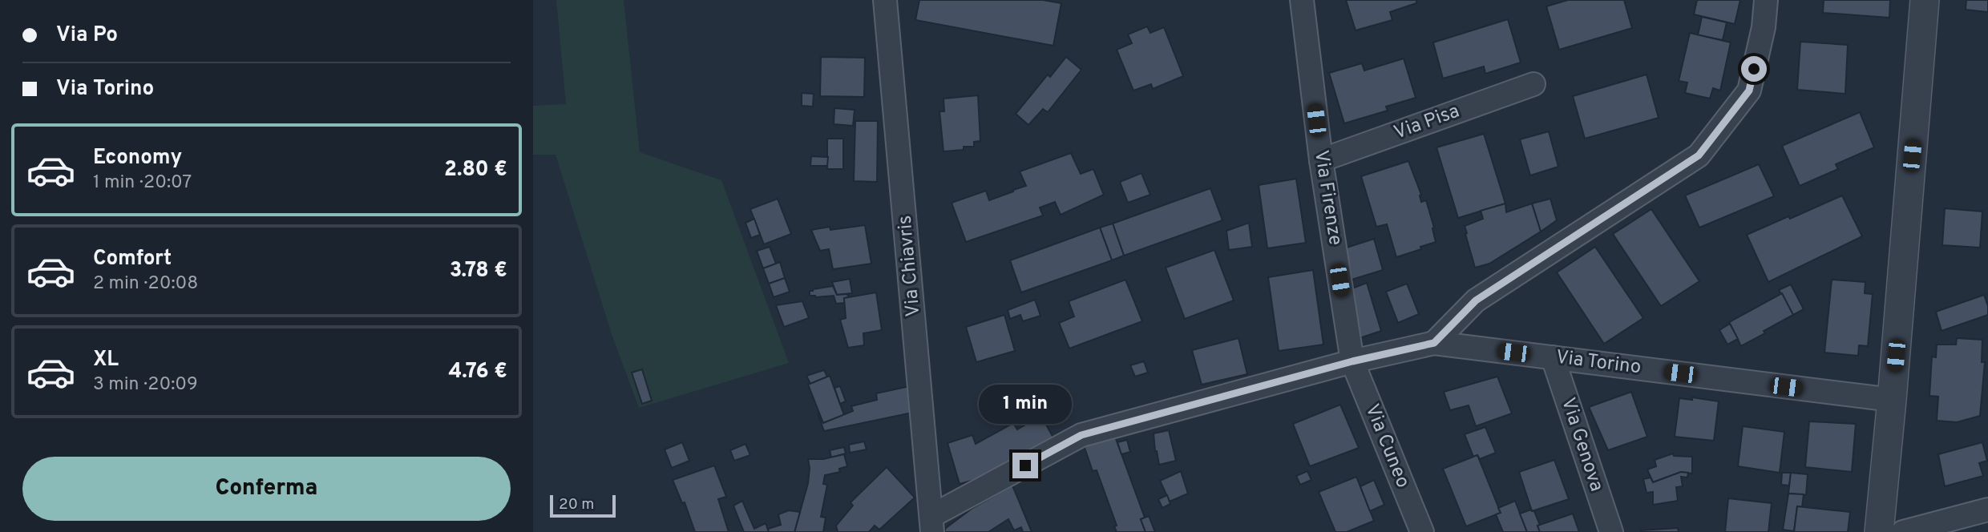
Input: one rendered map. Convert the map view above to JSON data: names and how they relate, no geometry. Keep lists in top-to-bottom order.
{
  "streets": {
    "street": [
      "Via Pisa",
      "Via Firenze",
      "Via Chiavris",
      "Via Torino",
      "Via Genova",
      "Via Cuneo"
    ]
  },
  "crossings": [
    ["Via Pisa", "Via Firenze"],
    ["Via Firenze", "Via Torino"],
    ["Via Firenze", "Via Cuneo"],
    ["Via Chiavris", "Via Torino"],
    ["Via Torino", "Via Genova"],
    ["Via Torino", "Via Cuneo"]
  ],
  "scale_bar": "20 m",
  "page": {
    "banner": ["Via Po", "Via Torino"],
    "list": [
      {
        "name": "Economy",
        "note": "1 min · 20:07",
        "value": "2.80 €"
      },
      {
        "name": "Comfort",
        "note": "2 min · 20:08",
        "value": "3.78 €"
      },
      {
        "name": "XL",
        "note": "3 min · 20:09",
        "value": "4.76 €"
      }
    ],
    "bubble": "1 min",
    "buttons": "Conferma",
    "scale": "20 m"
  }
}
